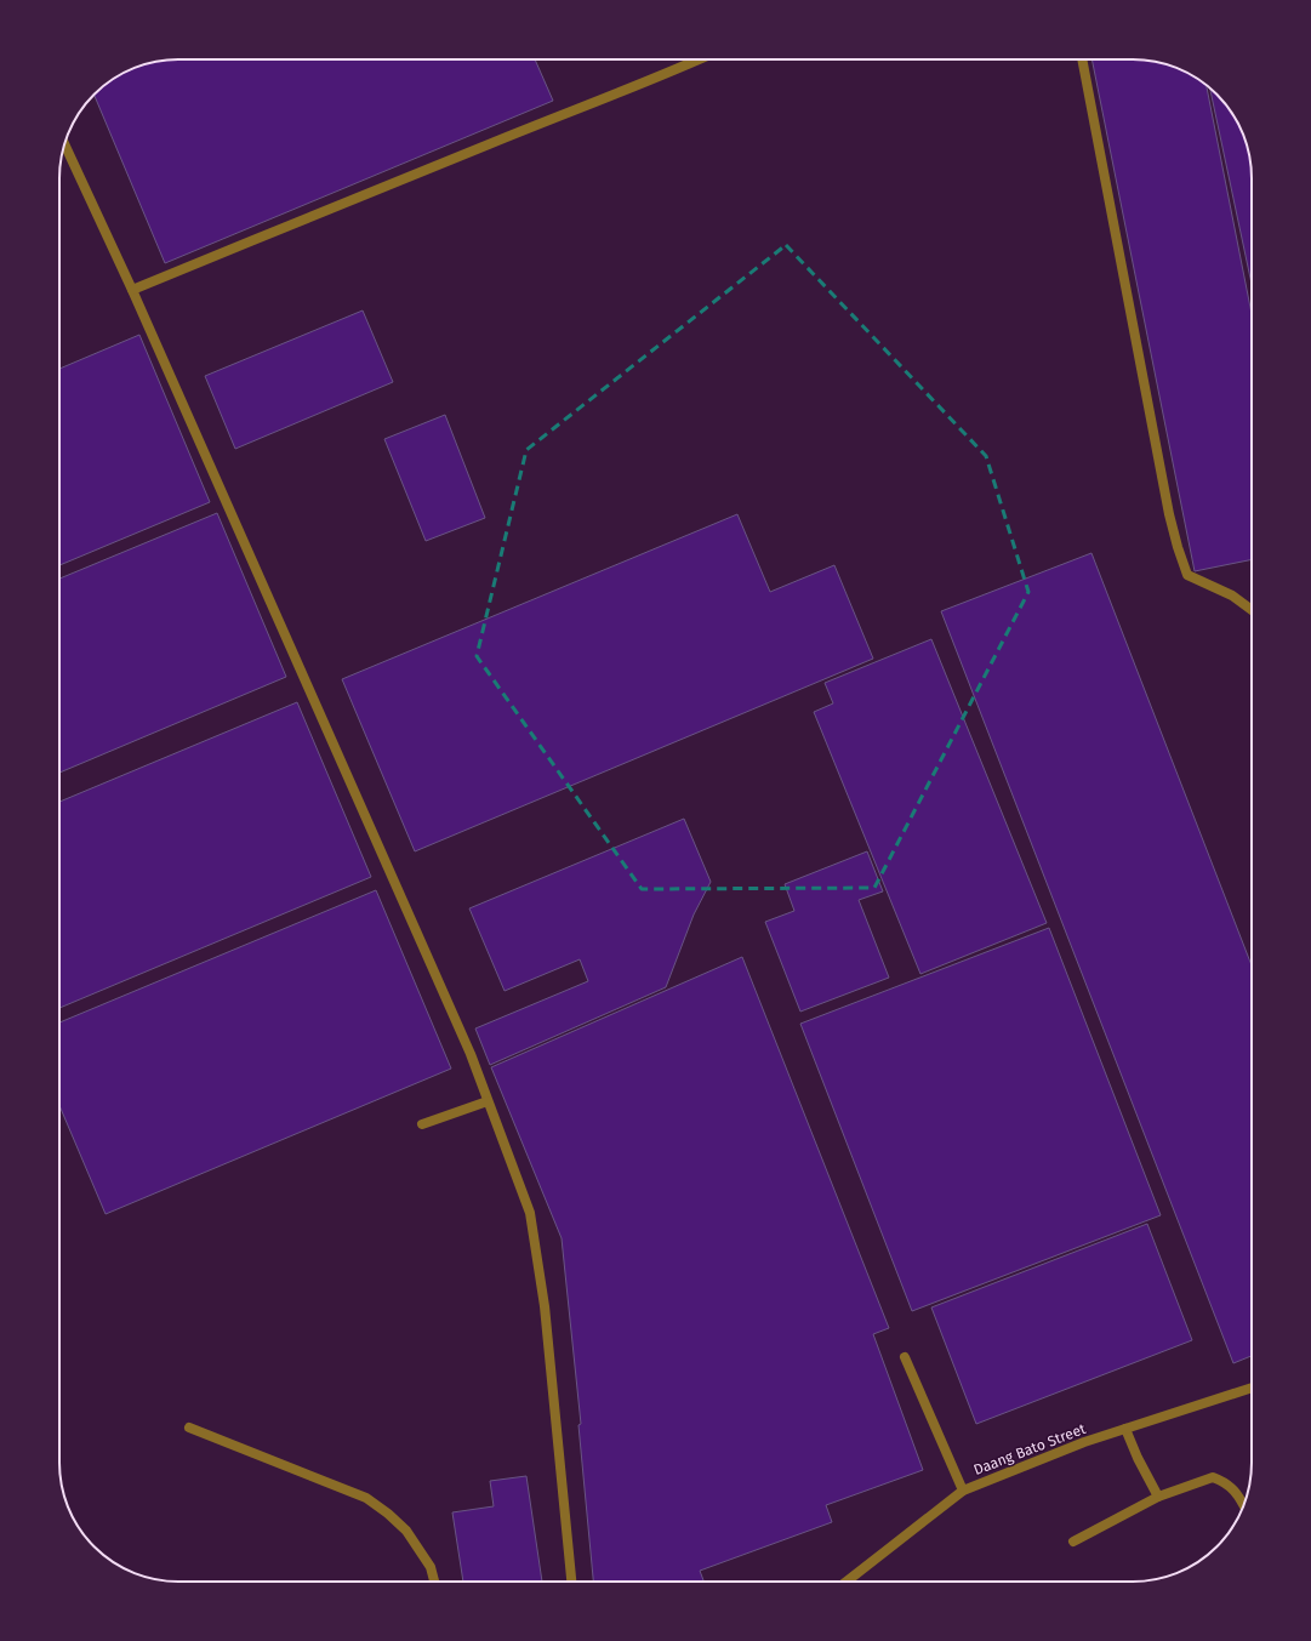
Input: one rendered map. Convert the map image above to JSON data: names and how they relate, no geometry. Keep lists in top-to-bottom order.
{
  "streets": {
    "street": ["Daang Bato Street"]
  }
}
